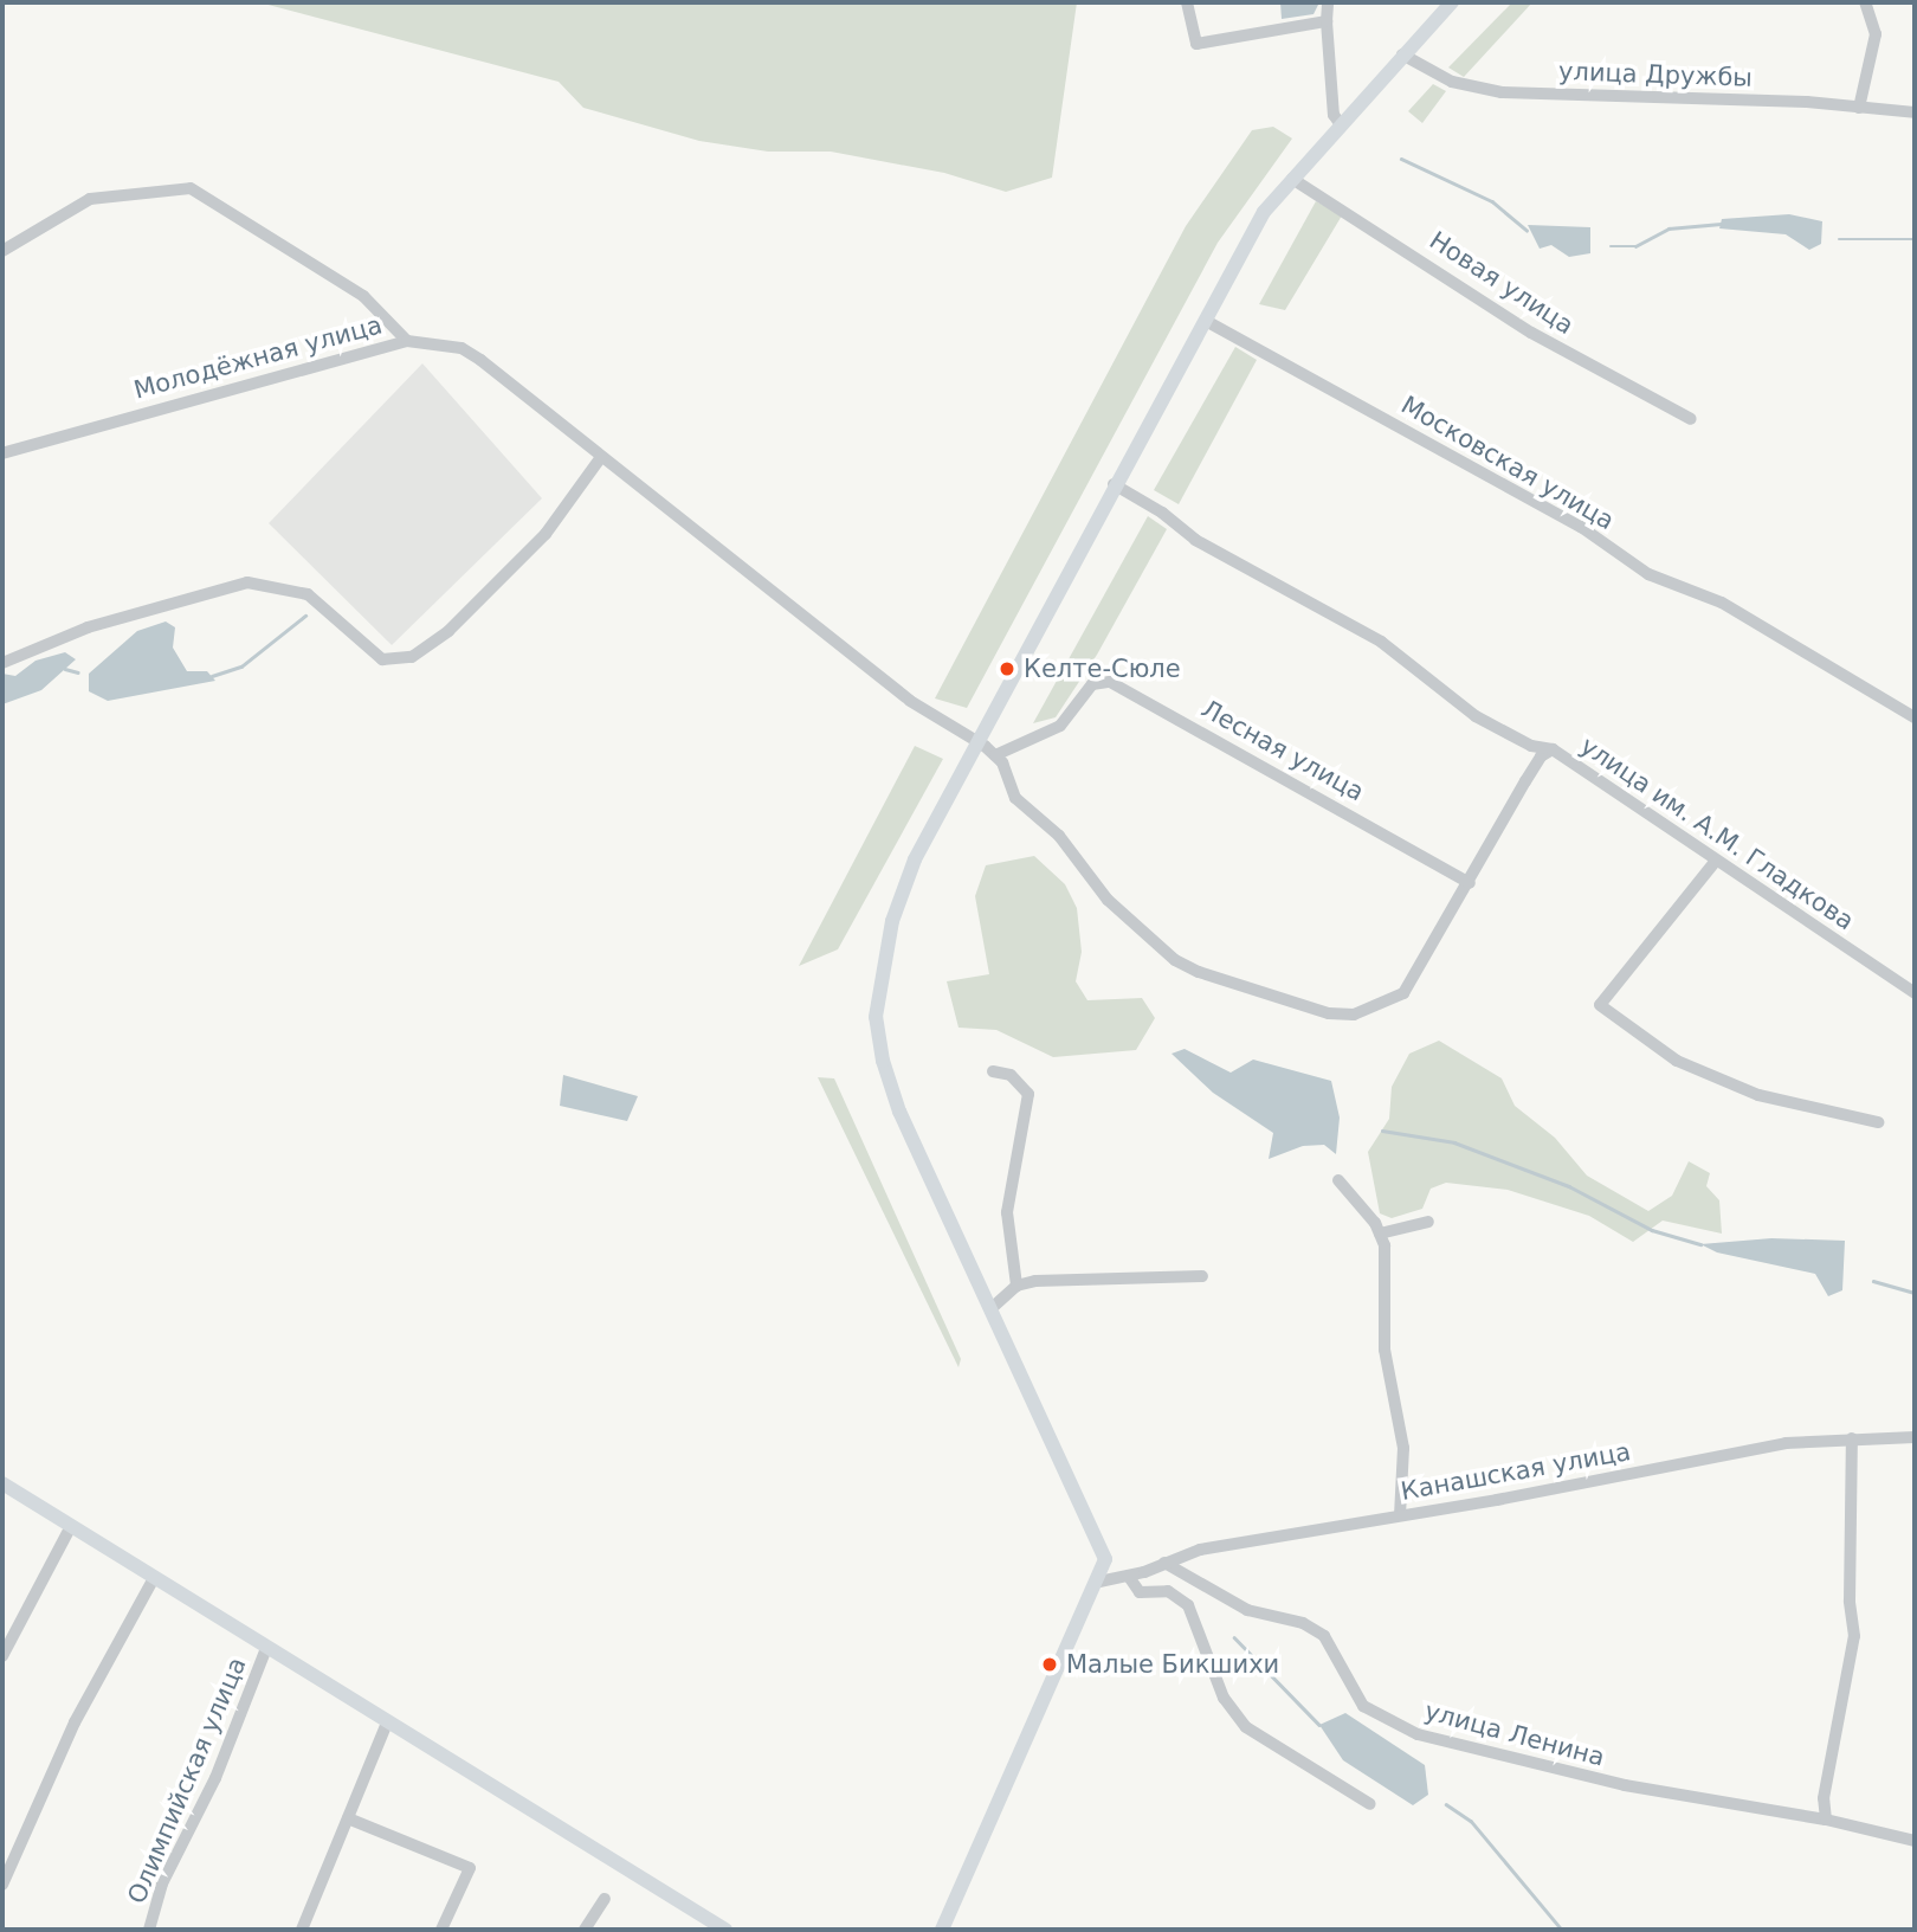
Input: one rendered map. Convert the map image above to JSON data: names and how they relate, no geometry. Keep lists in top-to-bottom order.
{
  "streets": {
    "street": [
      "улица Дружбы",
      "Новая улица",
      "Молодёжная улица",
      "Московская улица",
      "Лесная улица",
      "улица им. А.М. Гладкова",
      "Канашская улица",
      "улица Ленина",
      "Олимпийская улица"
    ]
  },
  "crossings": [
    ["Канашская улица", "улица Ленина"]
  ],
  "places": ["Келте-Сюле", "Малые Бикшихи"]
}
